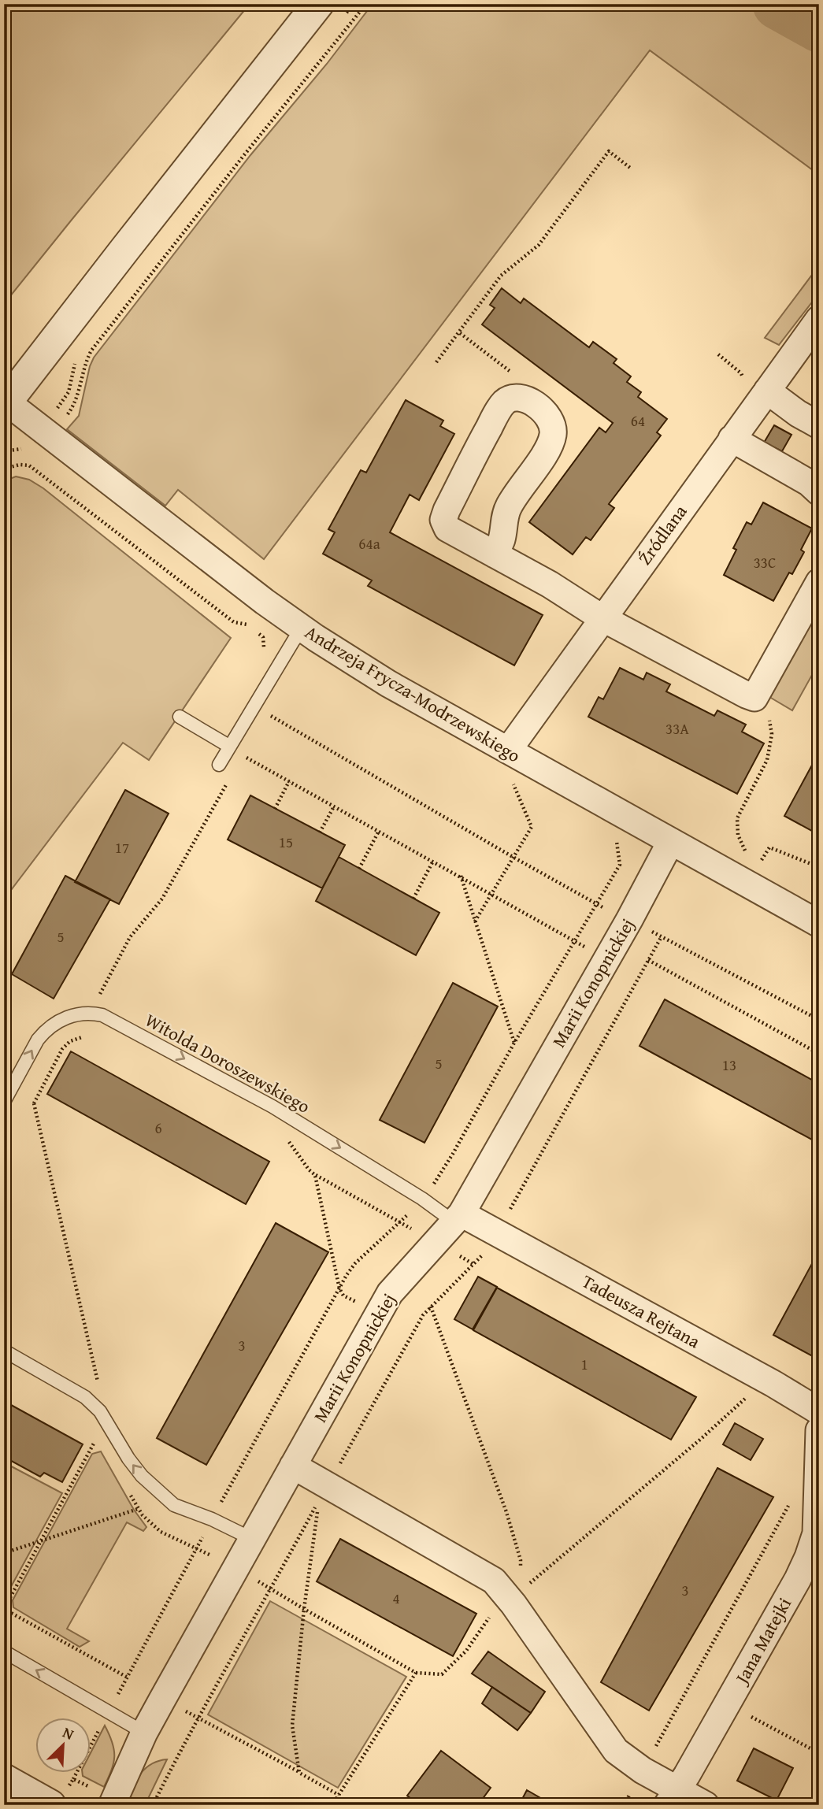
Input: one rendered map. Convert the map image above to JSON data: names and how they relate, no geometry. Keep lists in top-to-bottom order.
{
  "streets": {
    "street": [
      "Źródlana",
      "Andrzeja Frycza-Modrzewskiego",
      "Marii Konopnickiej",
      "Tadeusza Rejtana",
      "Jana Matejki"
    ],
    "lane": ["Witolda Doroszewskiego"]
  },
  "crossings": [
    ["Źródlana", "Andrzeja Frycza-Modrzewskiego"],
    ["Andrzeja Frycza-Modrzewskiego", "Marii Konopnickiej"],
    ["Marii Konopnickiej", "Witolda Doroszewskiego"],
    ["Marii Konopnickiej", "Tadeusza Rejtana"],
    ["Witolda Doroszewskiego", "Tadeusza Rejtana"]
  ],
  "one_way": ["Witolda Doroszewskiego"],
  "house_numbers": [
    "64",
    "64a",
    "33C",
    "33A",
    "15",
    "17",
    "5",
    "5",
    "13",
    "6",
    "3",
    "1",
    "3",
    "4"
  ],
  "north": "top right"
}
